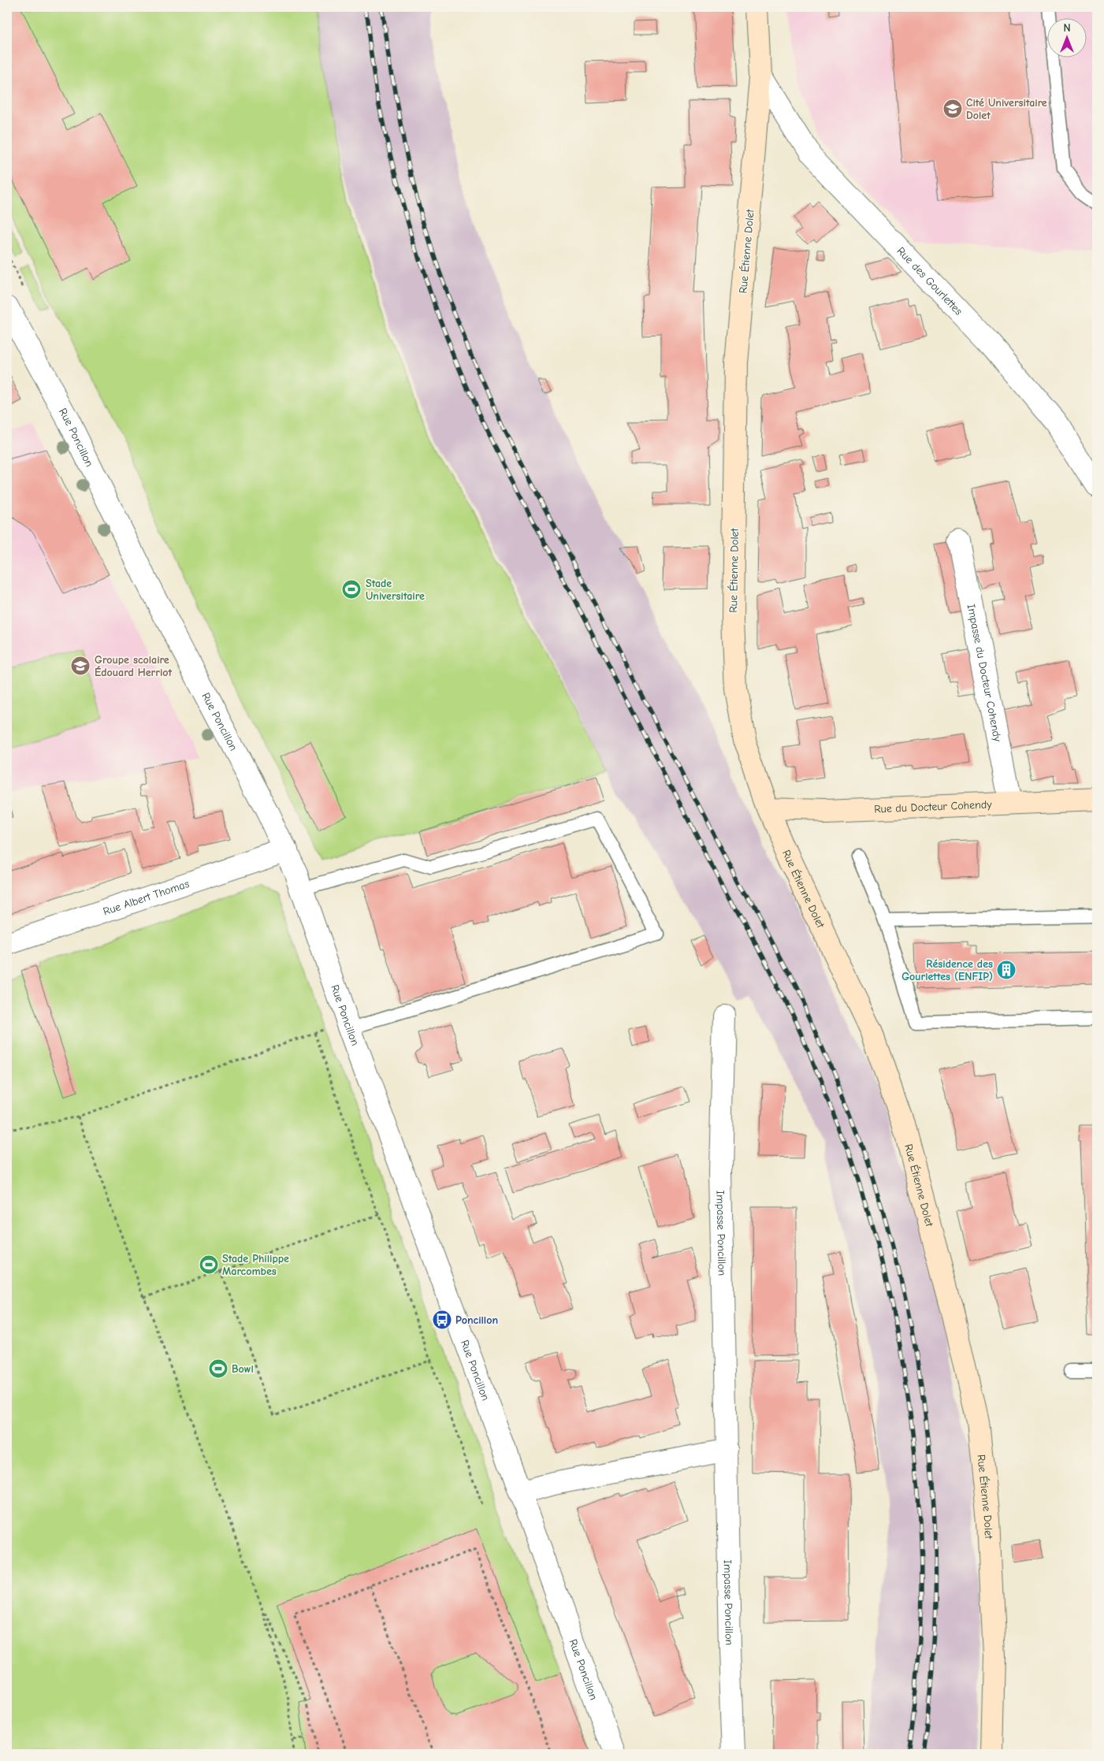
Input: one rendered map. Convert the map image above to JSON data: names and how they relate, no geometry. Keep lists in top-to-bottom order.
{
  "streets": {
    "main road": ["Rue Étienne Dolet", "Rue du Docteur Cohendy"],
    "street": [
      "Rue des Gourlettes",
      "Rue Poncillon",
      "Impasse du Docteur Cohendy",
      "Rue Albert Thomas",
      "Impasse Poncillon"
    ]
  },
  "crossings": [
    ["Rue Étienne Dolet", "Rue des Gourlettes"],
    ["Rue Étienne Dolet", "Rue du Docteur Cohendy"],
    ["Rue Poncillon", "Rue Albert Thomas"],
    ["Impasse du Docteur Cohendy", "Rue du Docteur Cohendy"]
  ],
  "places": {
    "school or university": ["Cité Universitaire Dolet", "Groupe scolaire Édouard Herriot"],
    "sports": ["Stade Universitaire", "Stade Philippe Marcombes", "Bowl"],
    "building": ["Résidence des Gourlettes (ENFIP)"],
    "bus stop": ["Poncillon"]
  },
  "north": "top"
}
